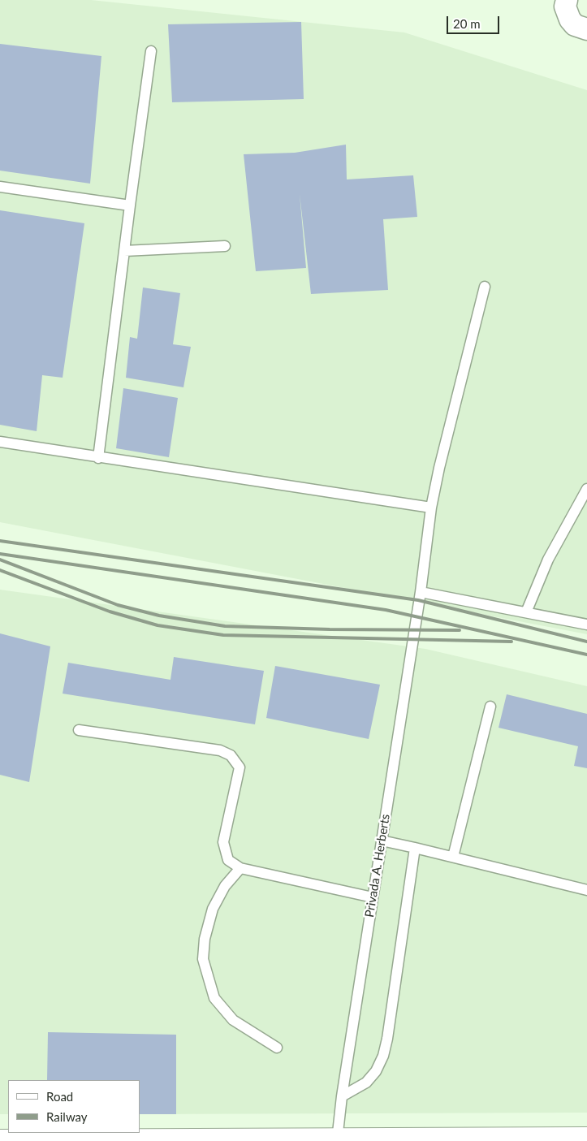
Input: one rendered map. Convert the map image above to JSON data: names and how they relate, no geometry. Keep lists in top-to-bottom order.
{
  "streets": {
    "lane": ["Privada A. Herberts"]
  },
  "legend": ["Road", "Railway"],
  "scale_bar": "20 m"
}
